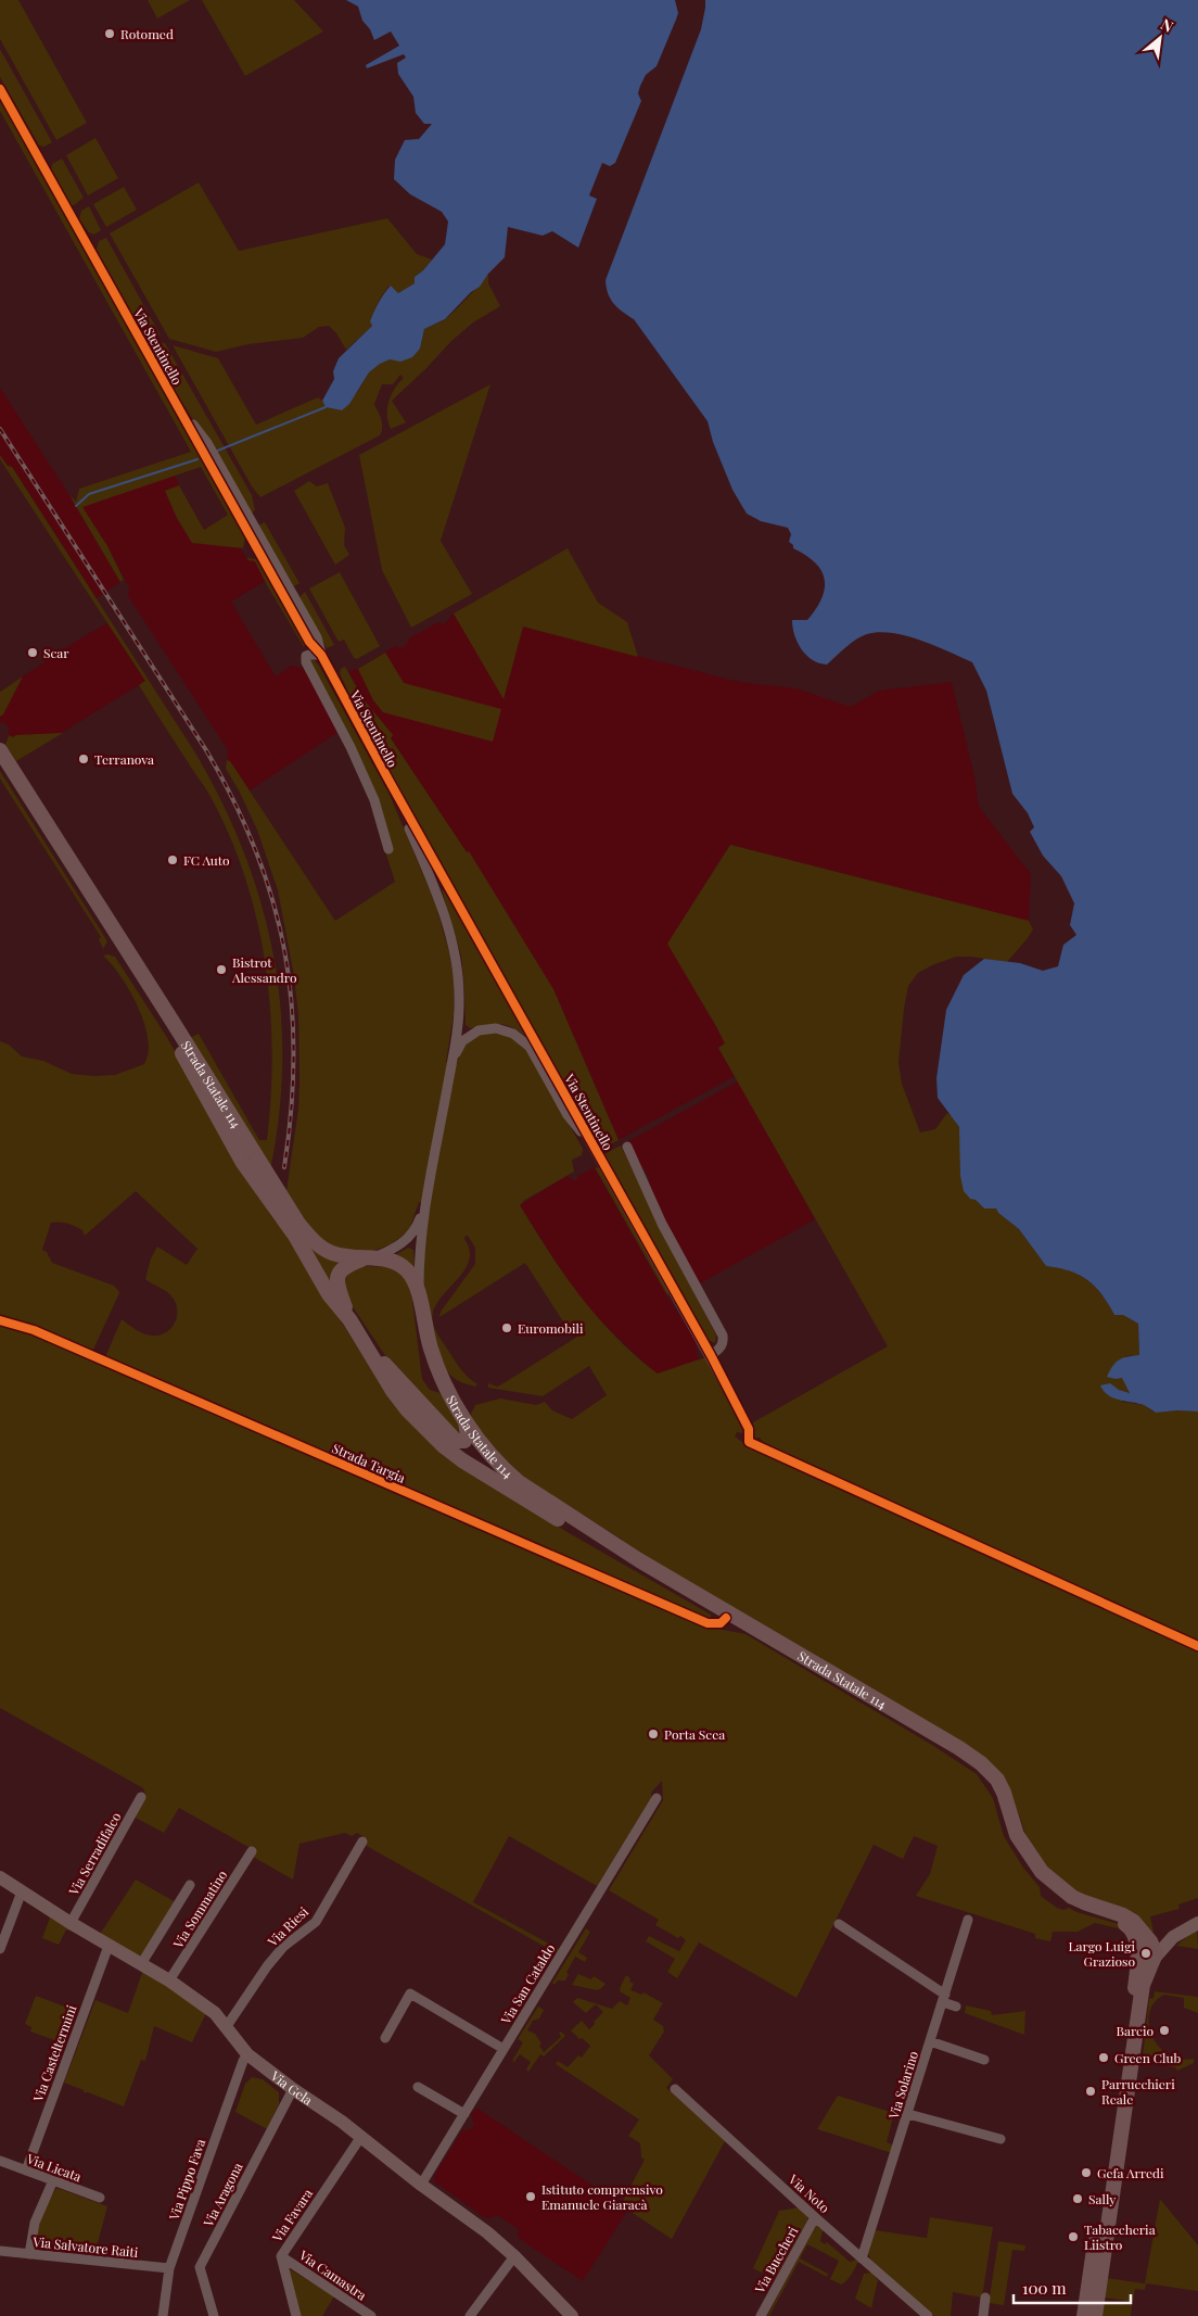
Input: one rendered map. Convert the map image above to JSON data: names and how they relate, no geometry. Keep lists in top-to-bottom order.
{
  "streets": {
    "main road": ["Strada Statale 114"],
    "street": [
      "Via Stentinello",
      "Strada Targia",
      "Via Serradifalco",
      "Via Sommatino",
      "Via Riesi",
      "Via San Cataldo",
      "Via Casteltermini",
      "Via Solarino",
      "Via Gela",
      "Via Licata",
      "Via Pippo Fava",
      "Via Noto",
      "Via Aragona",
      "Via Favara",
      "Via Salvatore Raiti",
      "Via Buccheri",
      "Via Camastra"
    ]
  },
  "crossings": [
    ["Strada Statale 114", "Strada Targia"],
    ["Via Serradifalco", "Via Gela"],
    ["Via Sommatino", "Via Gela"],
    ["Via Riesi", "Via Gela"],
    ["Via San Cataldo", "Via Gela"],
    ["Via Casteltermini", "Via Gela"],
    ["Via Casteltermini", "Via Licata"],
    ["Via Solarino", "Via Noto"],
    ["Via Gela", "Via Pippo Fava"],
    ["Via Gela", "Via Aragona"],
    ["Via Gela", "Via Favara"],
    ["Via Pippo Fava", "Via Salvatore Raiti"],
    ["Via Noto", "Via Buccheri"],
    ["Via Favara", "Via Camastra"]
  ],
  "places": [
    "Rotomed",
    "Scar",
    "Terranova",
    "FC Auto",
    "Bistrot Alessandro",
    "Euromobili",
    "Porta Scea",
    "Largo Luigi Grazioso",
    "Barcio",
    "Green Club",
    "Parrucchieri Reale",
    "Gefa Arredi",
    "Istituto comprensivo Emanuele Giaracà",
    "Sally",
    "Tabaccheria Liistro"
  ],
  "scale_bar": "100 m",
  "north": "top right"
}
